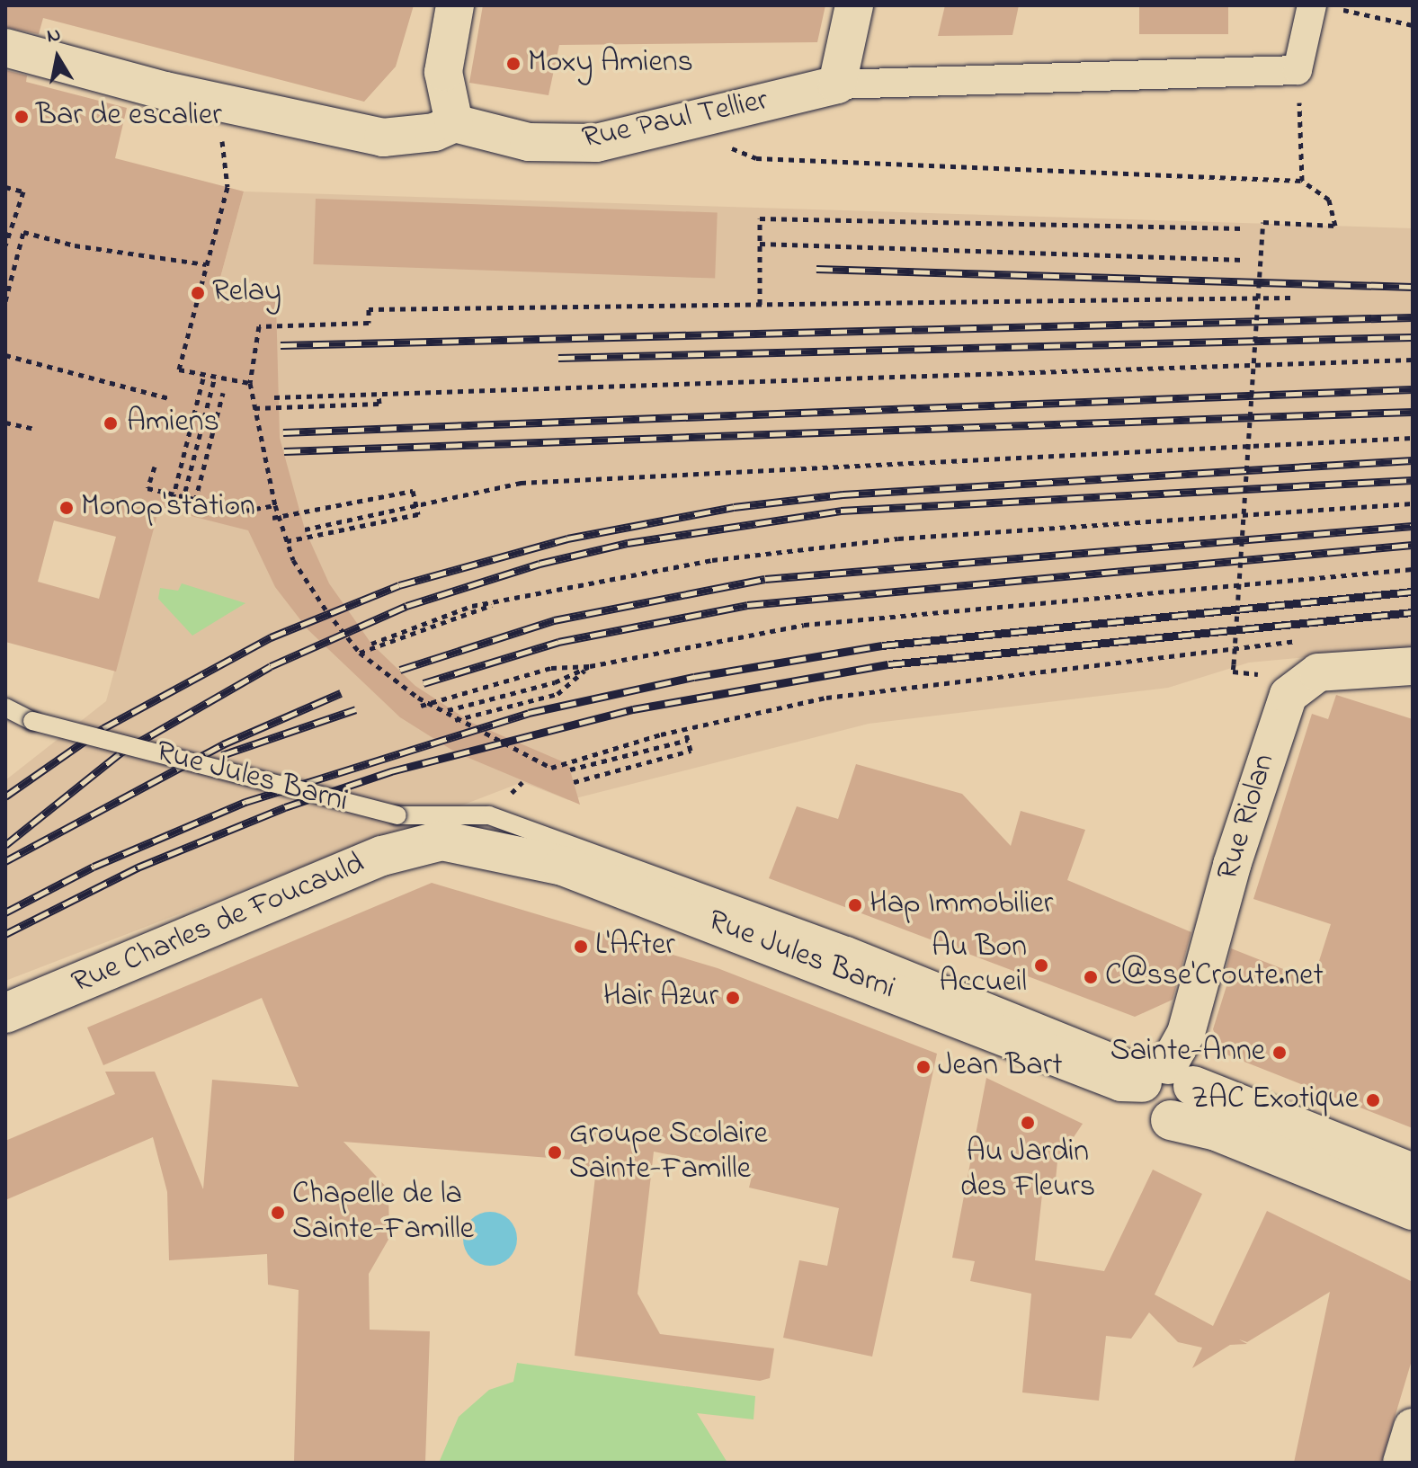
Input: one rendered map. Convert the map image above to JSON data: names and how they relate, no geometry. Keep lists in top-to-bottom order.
{
  "streets": {
    "main road": ["Rue Jules Barni", "Rue Charles de Foucauld"],
    "street": ["Rue Paul Tellier", "Rue Riolan"]
  },
  "crossings": [
    ["Rue Jules Barni", "Rue Riolan"],
    ["Rue Jules Barni", "Rue Charles de Foucauld"]
  ],
  "places": [
    "Moxy Amiens",
    "Bar de escalier",
    "Relay",
    "Amiens",
    "Monop'station",
    "Hap Immobilier",
    "L'After",
    "Au Bon Accueil",
    "C@sse'Croute.net",
    "Hair Azur",
    "Sainte-Anne",
    "Jean Bart",
    "ZAC Exotique",
    "Au Jardin des Fleurs",
    "Groupe Scolaire Sainte-Famille",
    "Chapelle de la Sainte-Famille"
  ],
  "north": "top"
}
